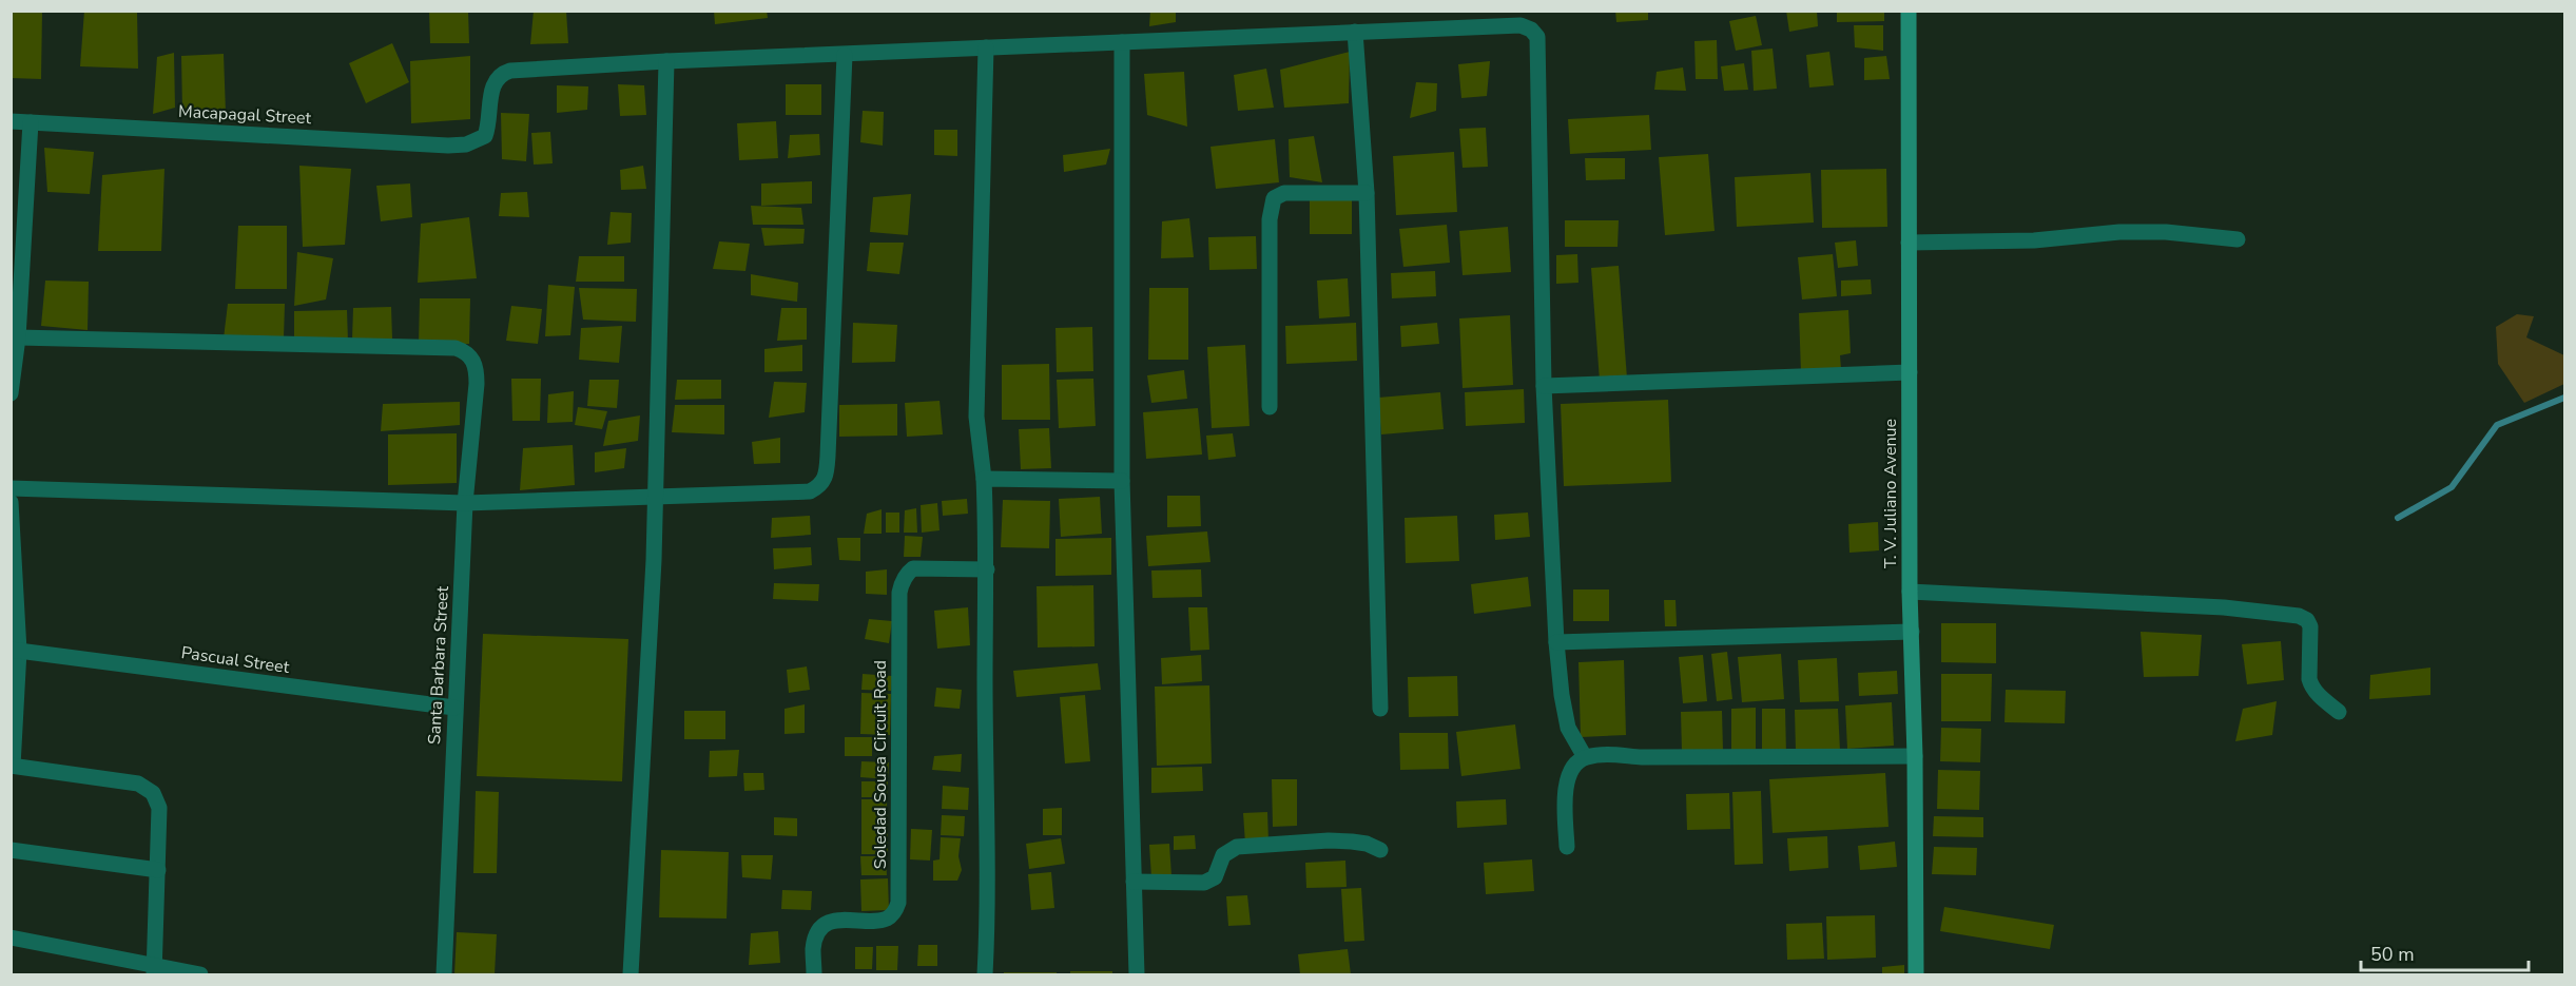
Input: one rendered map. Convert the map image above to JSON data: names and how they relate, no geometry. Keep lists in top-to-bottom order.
{
  "streets": {
    "main road": ["T. V. Juliano Avenue"],
    "street": [
      "Macapagal Street",
      "Pascual Street",
      "Santa Barbara Street",
      "Soledad Sousa Circuit Road"
    ]
  },
  "crossings": [
    ["Pascual Street", "Santa Barbara Street"]
  ],
  "scale_bar": "50 m"
}
